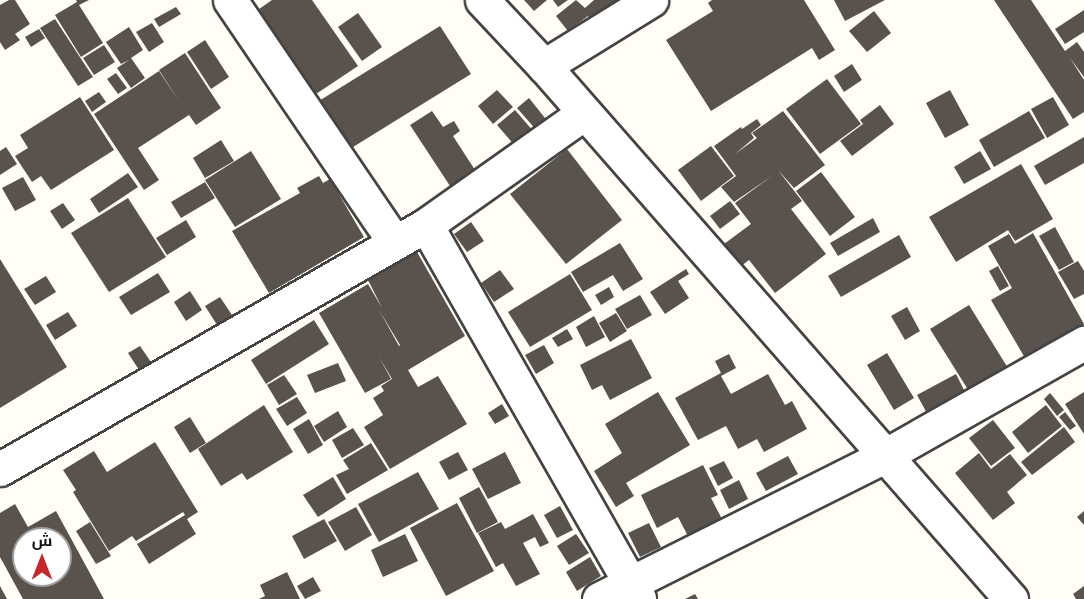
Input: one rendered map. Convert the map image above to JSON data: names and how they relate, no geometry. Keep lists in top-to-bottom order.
{
  "north": "top"
}
